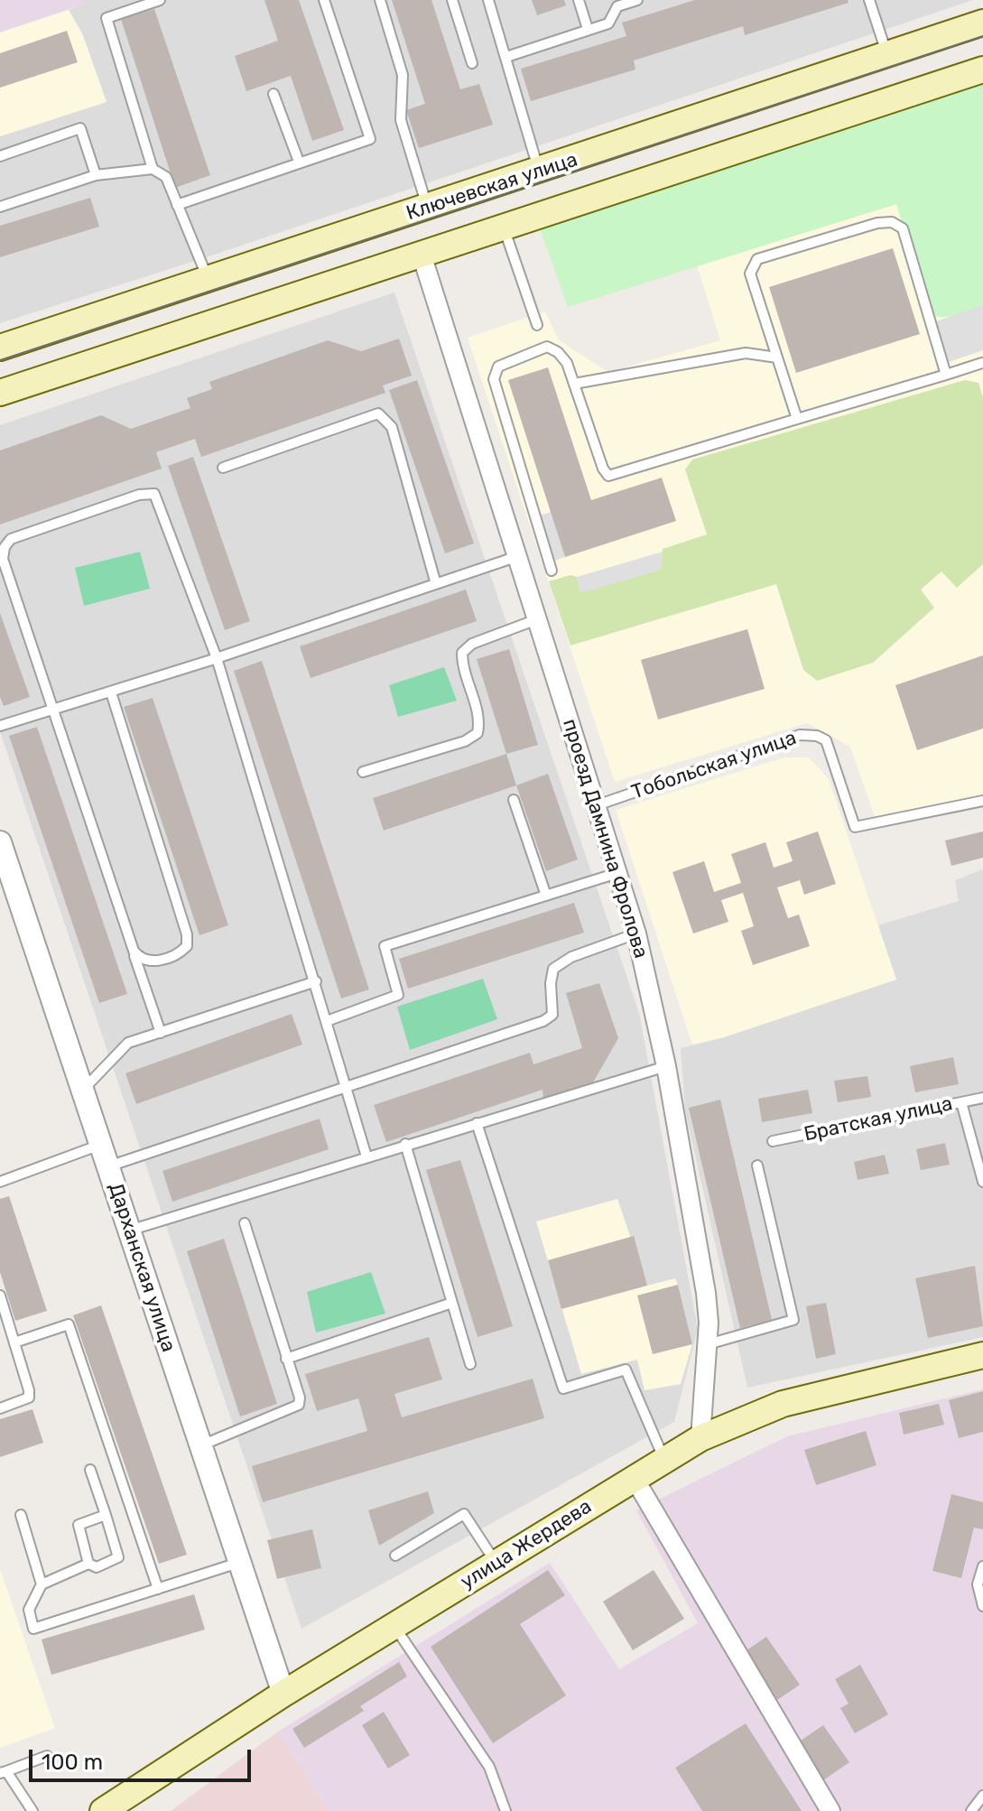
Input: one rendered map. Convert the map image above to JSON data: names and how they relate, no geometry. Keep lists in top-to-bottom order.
{
  "streets": {
    "main road": ["Ключевская улица", "улица Жердева"],
    "street": ["проезд Дамнина Фролова", "Дарханская улица"],
    "lane": ["Тобольская улица", "Братская улица"]
  },
  "crossings": [
    ["Тобольская улица", "проезд Дамнина Фролова"],
    ["проезд Дамнина Фролова", "улица Жердева"],
    ["Дарханская улица", "улица Жердева"]
  ],
  "scale_bar": "100 m"
}
